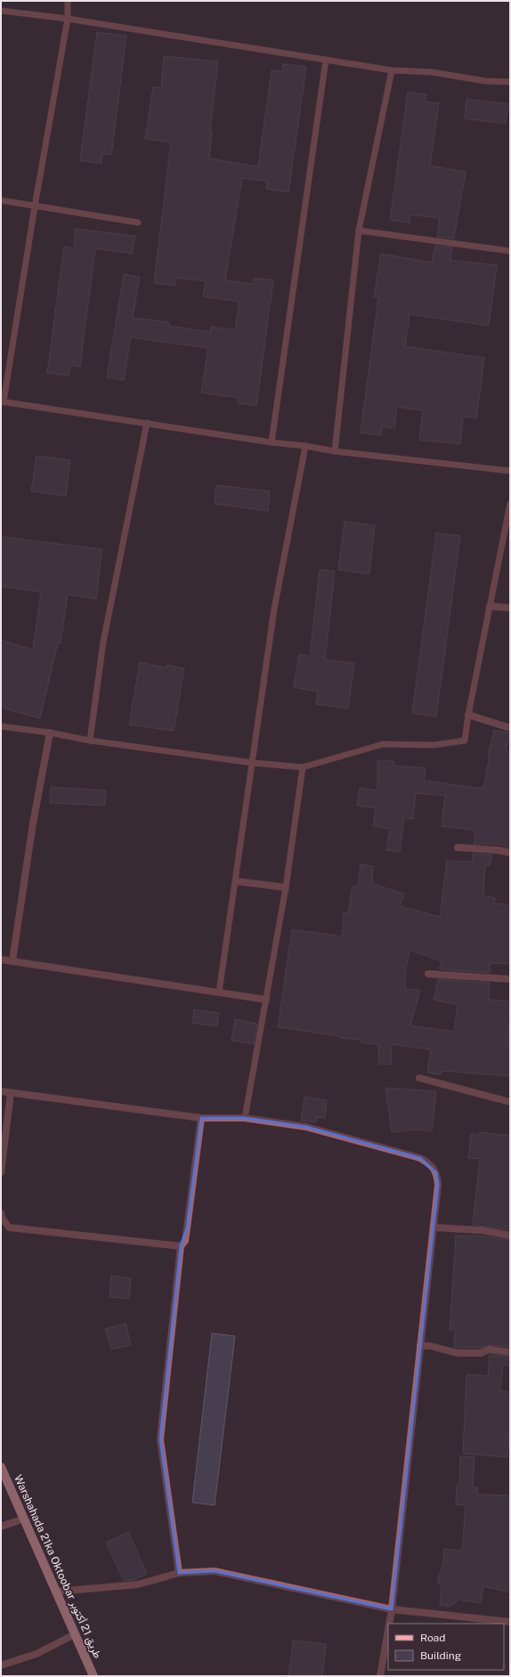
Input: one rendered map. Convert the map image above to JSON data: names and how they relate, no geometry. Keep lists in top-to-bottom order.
{
  "streets": {
    "main road": ["Warshahada 21ka Oktoobar طريق 21 أكتوبر"]
  },
  "legend": ["Road", "Building"]
}
